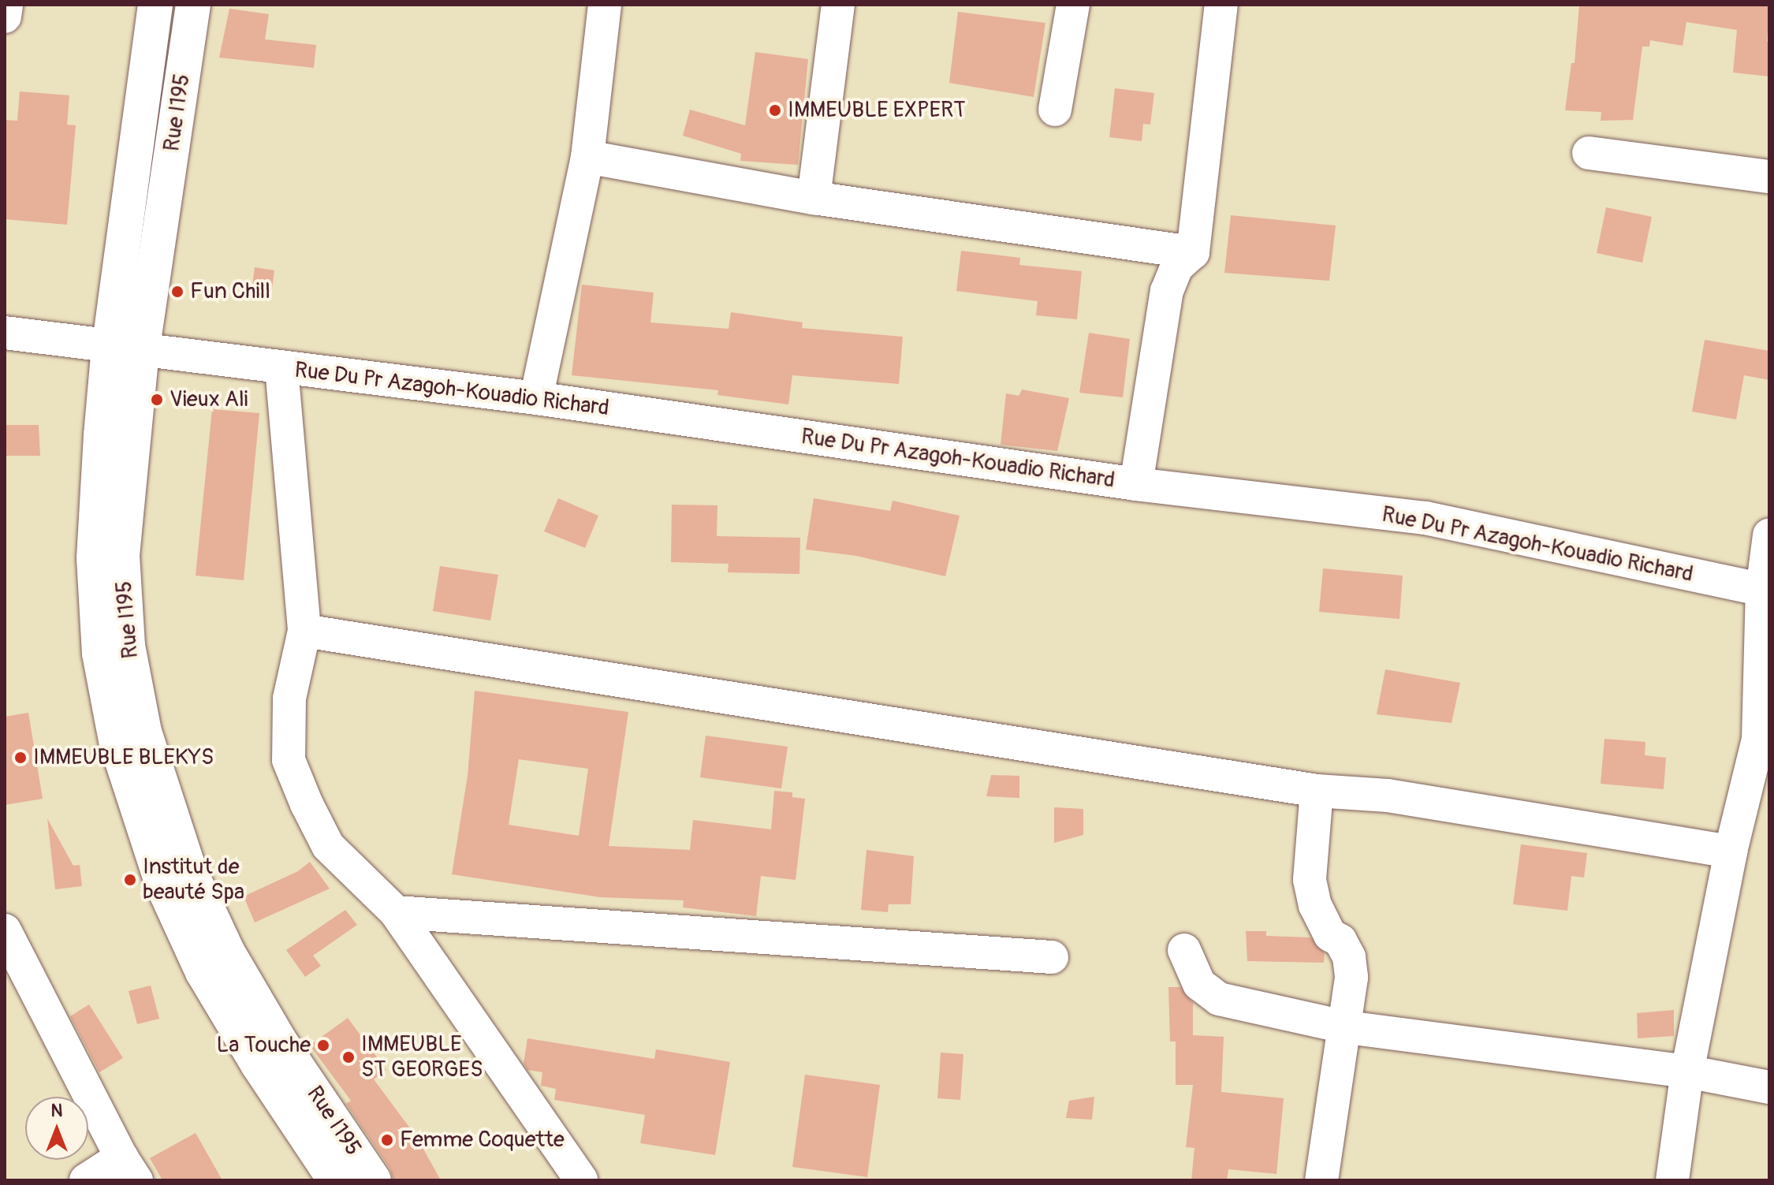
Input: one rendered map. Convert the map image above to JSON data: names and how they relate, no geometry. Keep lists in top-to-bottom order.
{
  "streets": {
    "main road": ["Rue I195"],
    "street": ["Rue Du Pr Azagoh-Kouadio Richard"]
  },
  "crossings": [
    ["Rue I195", "Rue Du Pr Azagoh-Kouadio Richard"]
  ],
  "places": [
    "IMMEUBLE EXPERT",
    "Fun Chill",
    "Vieux Ali",
    "IMMEUBLE BLEKYS",
    "Institut de beauté Spa",
    "La Touche",
    "IMMEUBLE ST GEORGES",
    "Femme Coquette"
  ],
  "north": "top"
}
